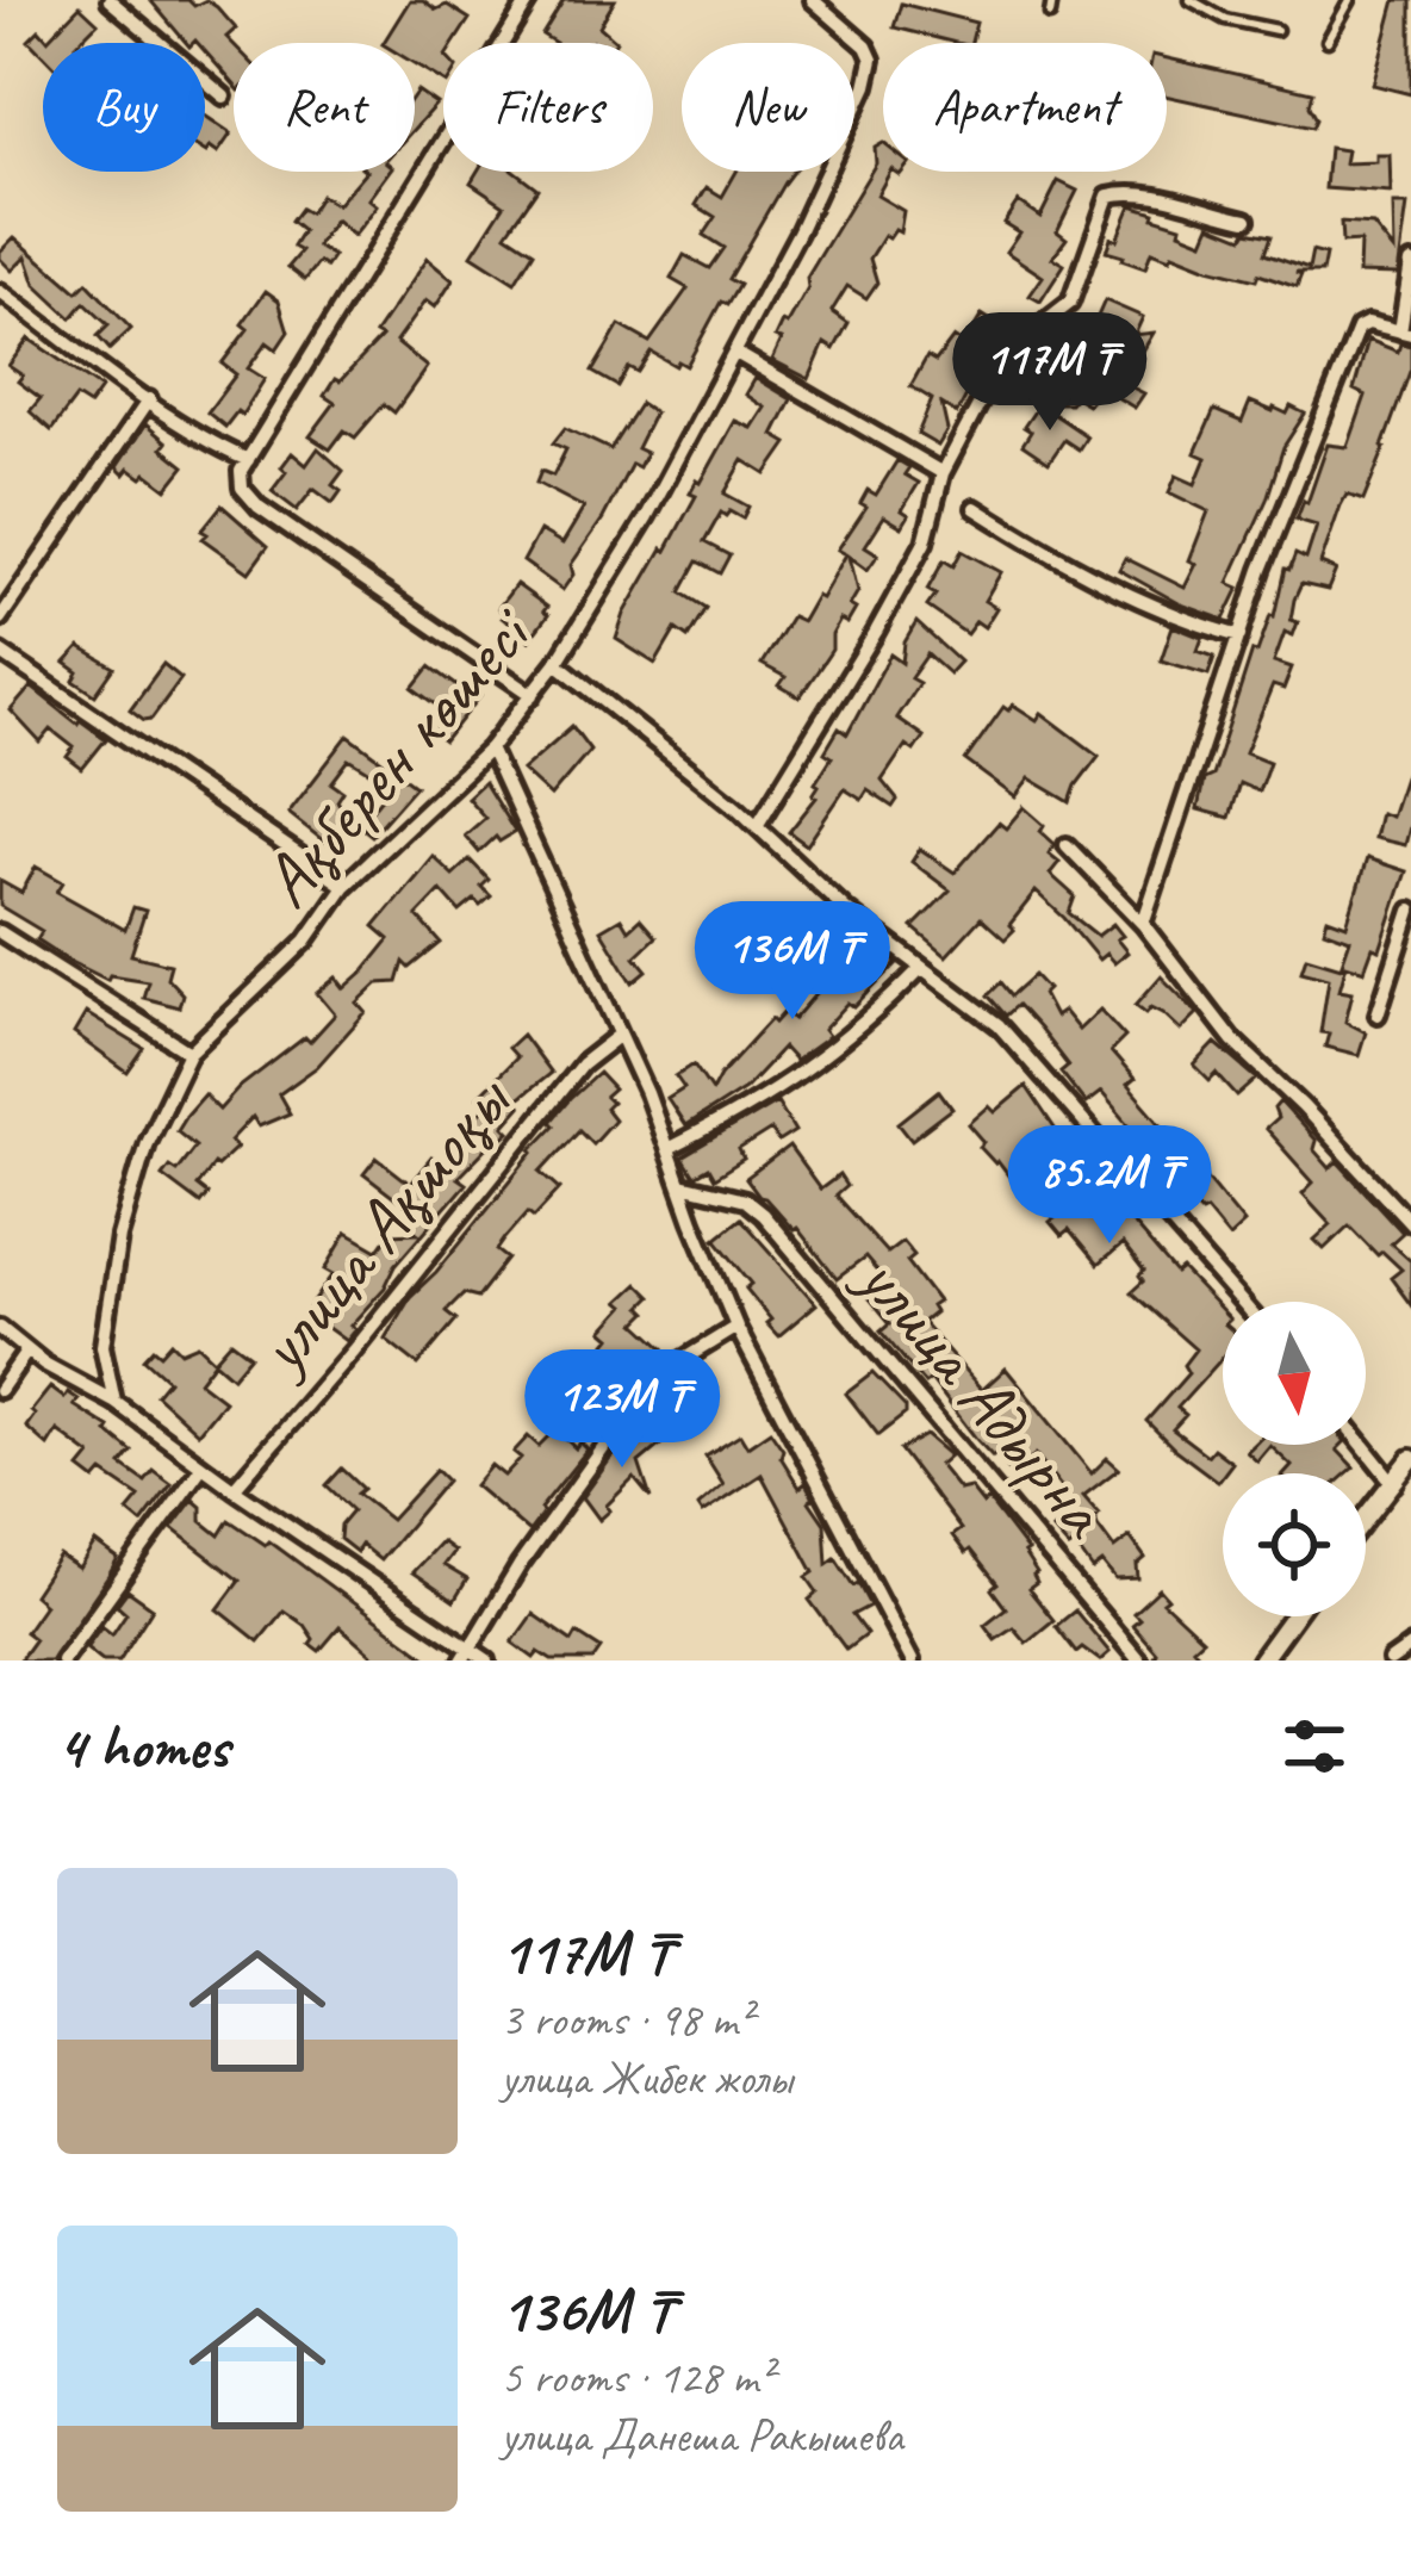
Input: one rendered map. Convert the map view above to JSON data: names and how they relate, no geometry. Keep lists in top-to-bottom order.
{
  "streets": {
    "street": ["Ақберен көшесі", "улица Ақшоқы", "улица Адырна"]
  },
  "north": "bottom",
  "page": {
    "chip": [
      "Buy",
      "Rent",
      "Filters",
      "New",
      "Apartment"
    ],
    "price": [
      "117M ₸",
      "136M ₸",
      "85.2M ₸",
      "123M ₸"
    ],
    "heading": "4 homes",
    "list": [
      {
        "name": "117M ₸",
        "note": "3 rooms · 98 m² · улица Жибек жолы"
      },
      {
        "name": "136M ₸",
        "note": "5 rooms · 128 m² · улица Данеша Ракышева"
      }
    ]
  }
}
